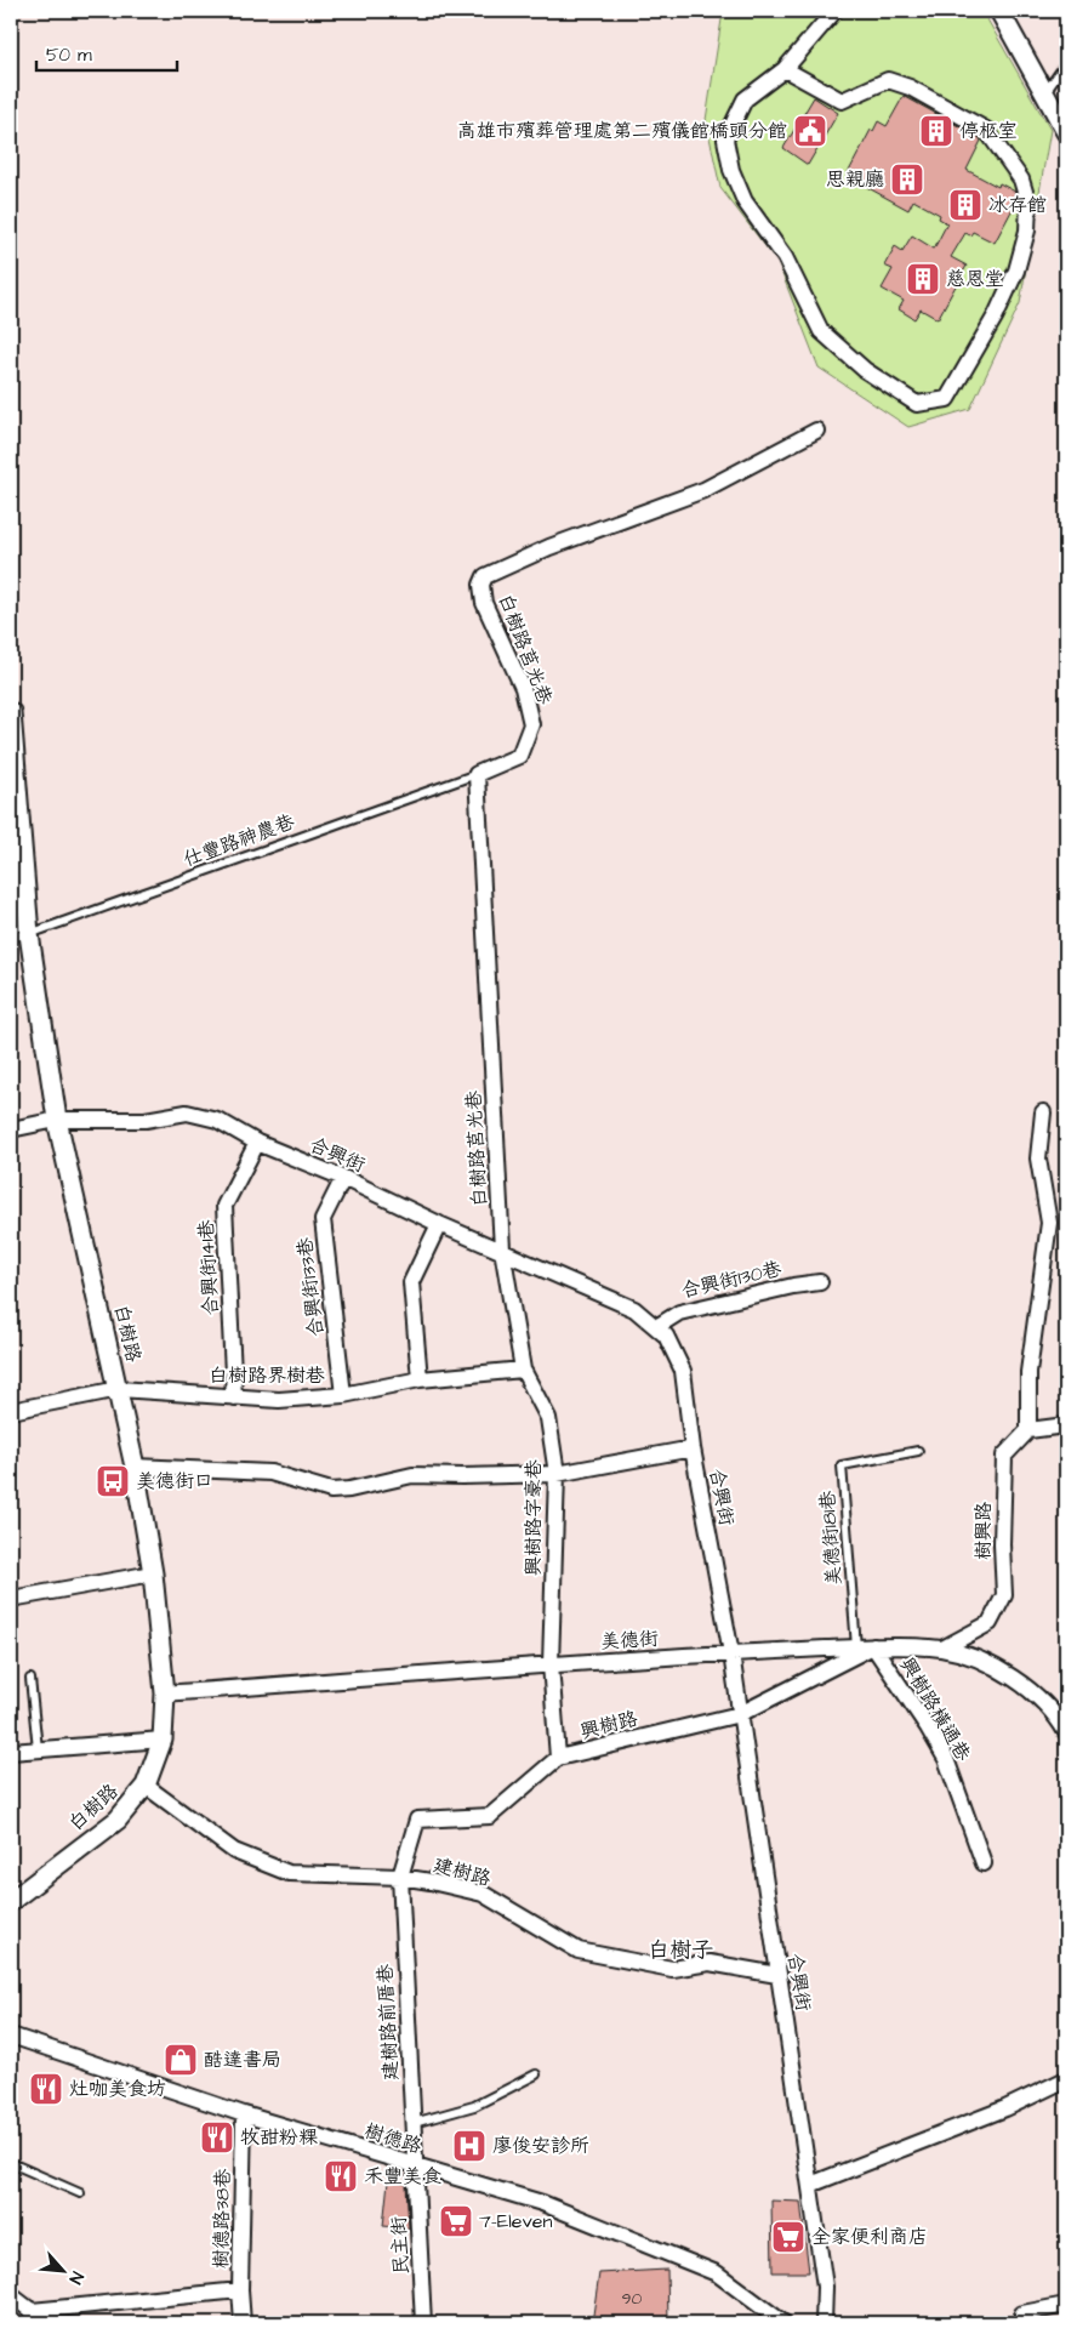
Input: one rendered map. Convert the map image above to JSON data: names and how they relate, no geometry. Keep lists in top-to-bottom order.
{
  "streets": {
    "street": [
      "白樹路莒光巷",
      "合興街",
      "合興街141巷",
      "合興街130巷",
      "合興街133巷",
      "白樹路",
      "白樹路界樹巷",
      "興樹路字豪巷",
      "樹興路",
      "美德街",
      "興樹路橫通巷",
      "興樹路",
      "建樹路",
      "建樹路前厝巷",
      "樹德路",
      "樹德路38巷",
      "民主街"
    ],
    "lane": ["仕豐路神農巷", "美德街181巷"]
  },
  "crossings": [
    ["白樹路莒光巷", "仕豐路神農巷"],
    ["白樹路莒光巷", "合興街"],
    ["白樹路莒光巷", "興樹路字豪巷"],
    ["仕豐路神農巷", "白樹路"],
    ["合興街", "合興街141巷"],
    ["合興街", "合興街130巷"],
    ["合興街", "合興街133巷"],
    ["合興街", "白樹路"],
    ["合興街", "興樹路字豪巷"],
    ["合興街", "美德街"],
    ["合興街", "興樹路"],
    ["合興街", "建樹路"],
    ["合興街141巷", "白樹路界樹巷"],
    ["合興街133巷", "白樹路界樹巷"],
    ["白樹路", "白樹路界樹巷"],
    ["白樹路", "美德街"],
    ["白樹路", "建樹路"],
    ["白樹路界樹巷", "興樹路字豪巷"],
    ["興樹路字豪巷", "美德街"],
    ["興樹路字豪巷", "興樹路"],
    ["樹興路", "美德街"],
    ["美德街181巷", "美德街"],
    ["美德街", "興樹路橫通巷"],
    ["美德街", "興樹路"],
    ["興樹路橫通巷", "興樹路"],
    ["興樹路", "建樹路"],
    ["興樹路", "建樹路前厝巷"],
    ["建樹路", "建樹路前厝巷"],
    ["建樹路前厝巷", "樹德路"],
    ["建樹路前厝巷", "民主街"],
    ["樹德路", "樹德路38巷"],
    ["樹德路", "民主街"]
  ],
  "districts": ["白樹子"],
  "places": {
    "public building": ["高雄市殯葬管理處第二殯儀館橋頭分館"],
    "building": [
      "停柩室",
      "思親廳",
      "冰存館",
      "慈恩堂"
    ],
    "bus stop": ["美德街口"],
    "shop": ["酷達書局"],
    "restaurant": ["灶咖美食坊", "牧甜粉粿", "禾豐美食"],
    "hospital": ["廖俊安診所"],
    "supermarket": ["7-Eleven", "全家便利商店"]
  },
  "house_numbers": ["90"],
  "scale_bar": "50 m",
  "north": "bottom right"
}
